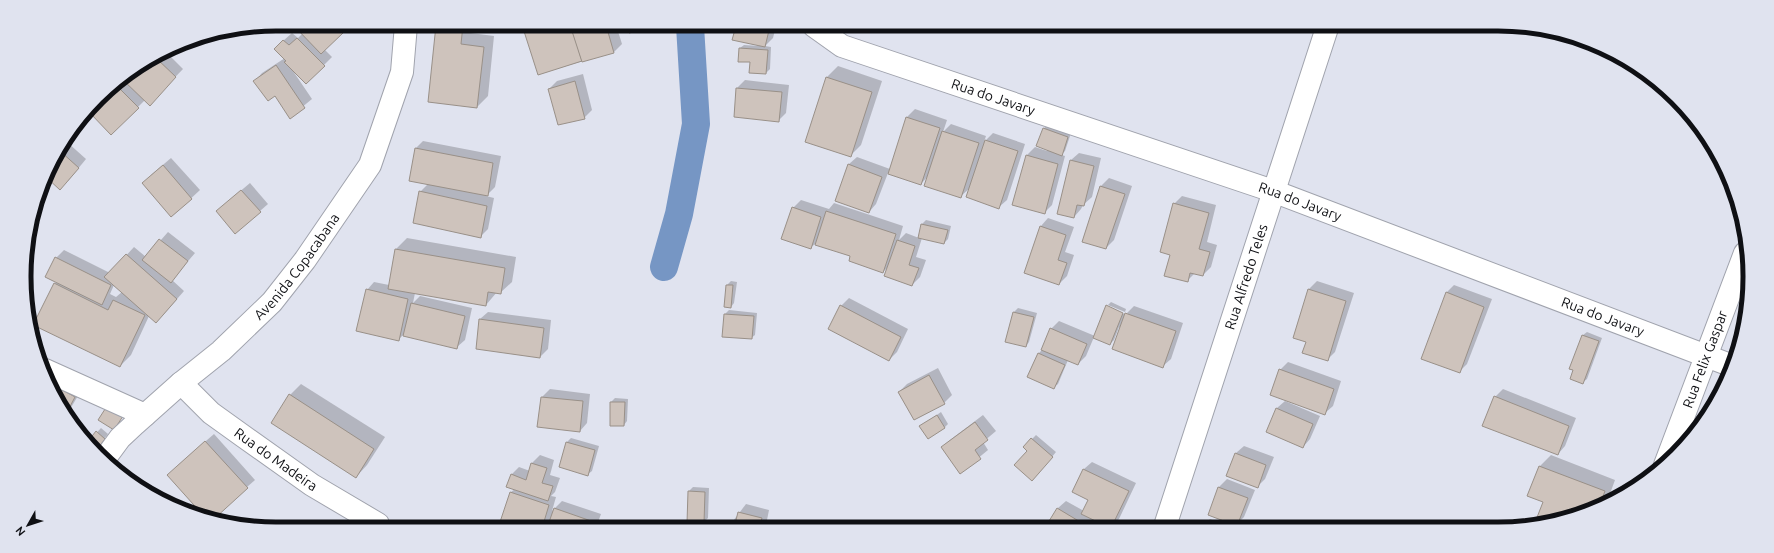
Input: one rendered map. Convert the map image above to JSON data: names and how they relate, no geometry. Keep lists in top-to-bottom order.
{
  "streets": {
    "street": [
      "Rua do Javary",
      "Avenida Copacabana",
      "Rua Alfredo Teles",
      "Rua Felix Gaspar",
      "Rua do Madeira"
    ]
  },
  "crossings": [
    ["Rua do Javary", "Rua Alfredo Teles"],
    ["Rua do Javary", "Rua Felix Gaspar"],
    ["Avenida Copacabana", "Rua do Madeira"]
  ],
  "north": "bottom left"
}
